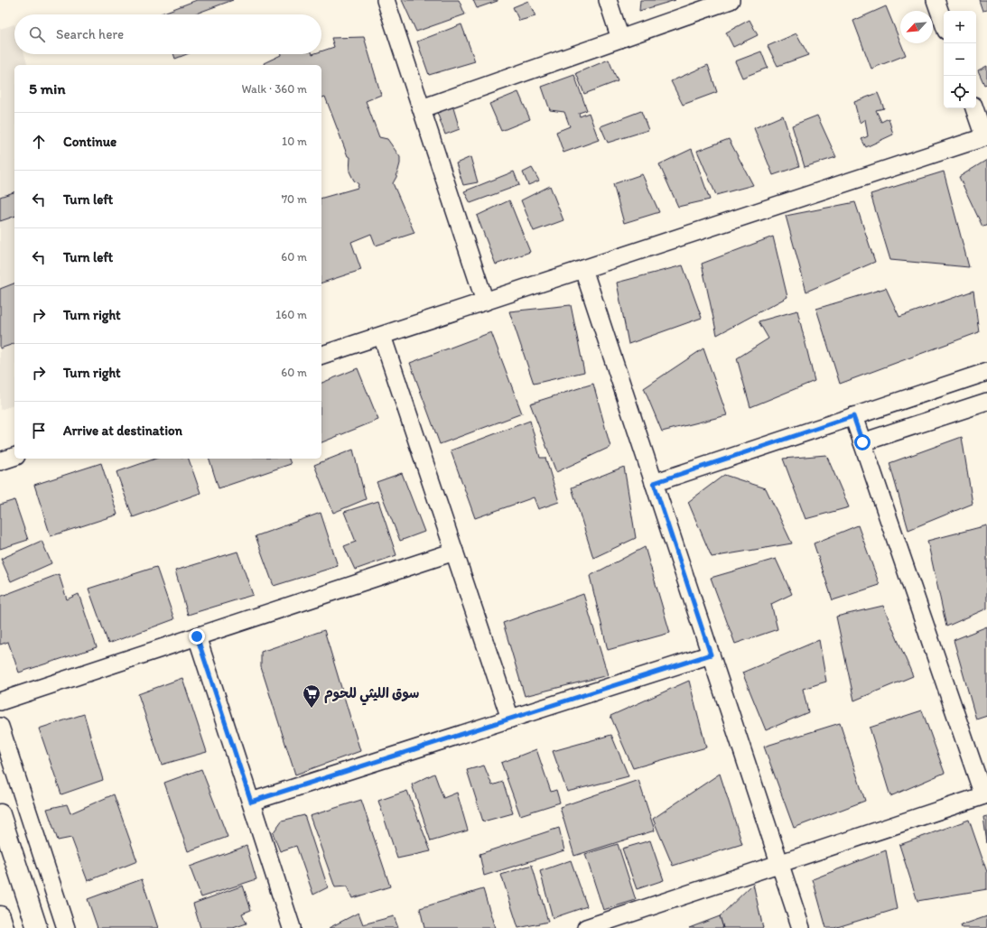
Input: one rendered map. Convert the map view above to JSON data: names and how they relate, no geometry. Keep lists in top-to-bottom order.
{
  "places": {
    "supermarket": ["سوق الليثي للحوم"]
  },
  "north": "bottom left",
  "page": {
    "map_buttons": ["+", "−"],
    "search": "Search here",
    "heading": ["5 min", "Walk · 360 m"],
    "list": [
      ["Continue", "10 m"],
      ["Turn left", "70 m"],
      ["Turn left", "60 m"],
      ["Turn right", "160 m"],
      ["Turn right", "60 m"],
      "Arrive at destination"
    ]
  }
}
